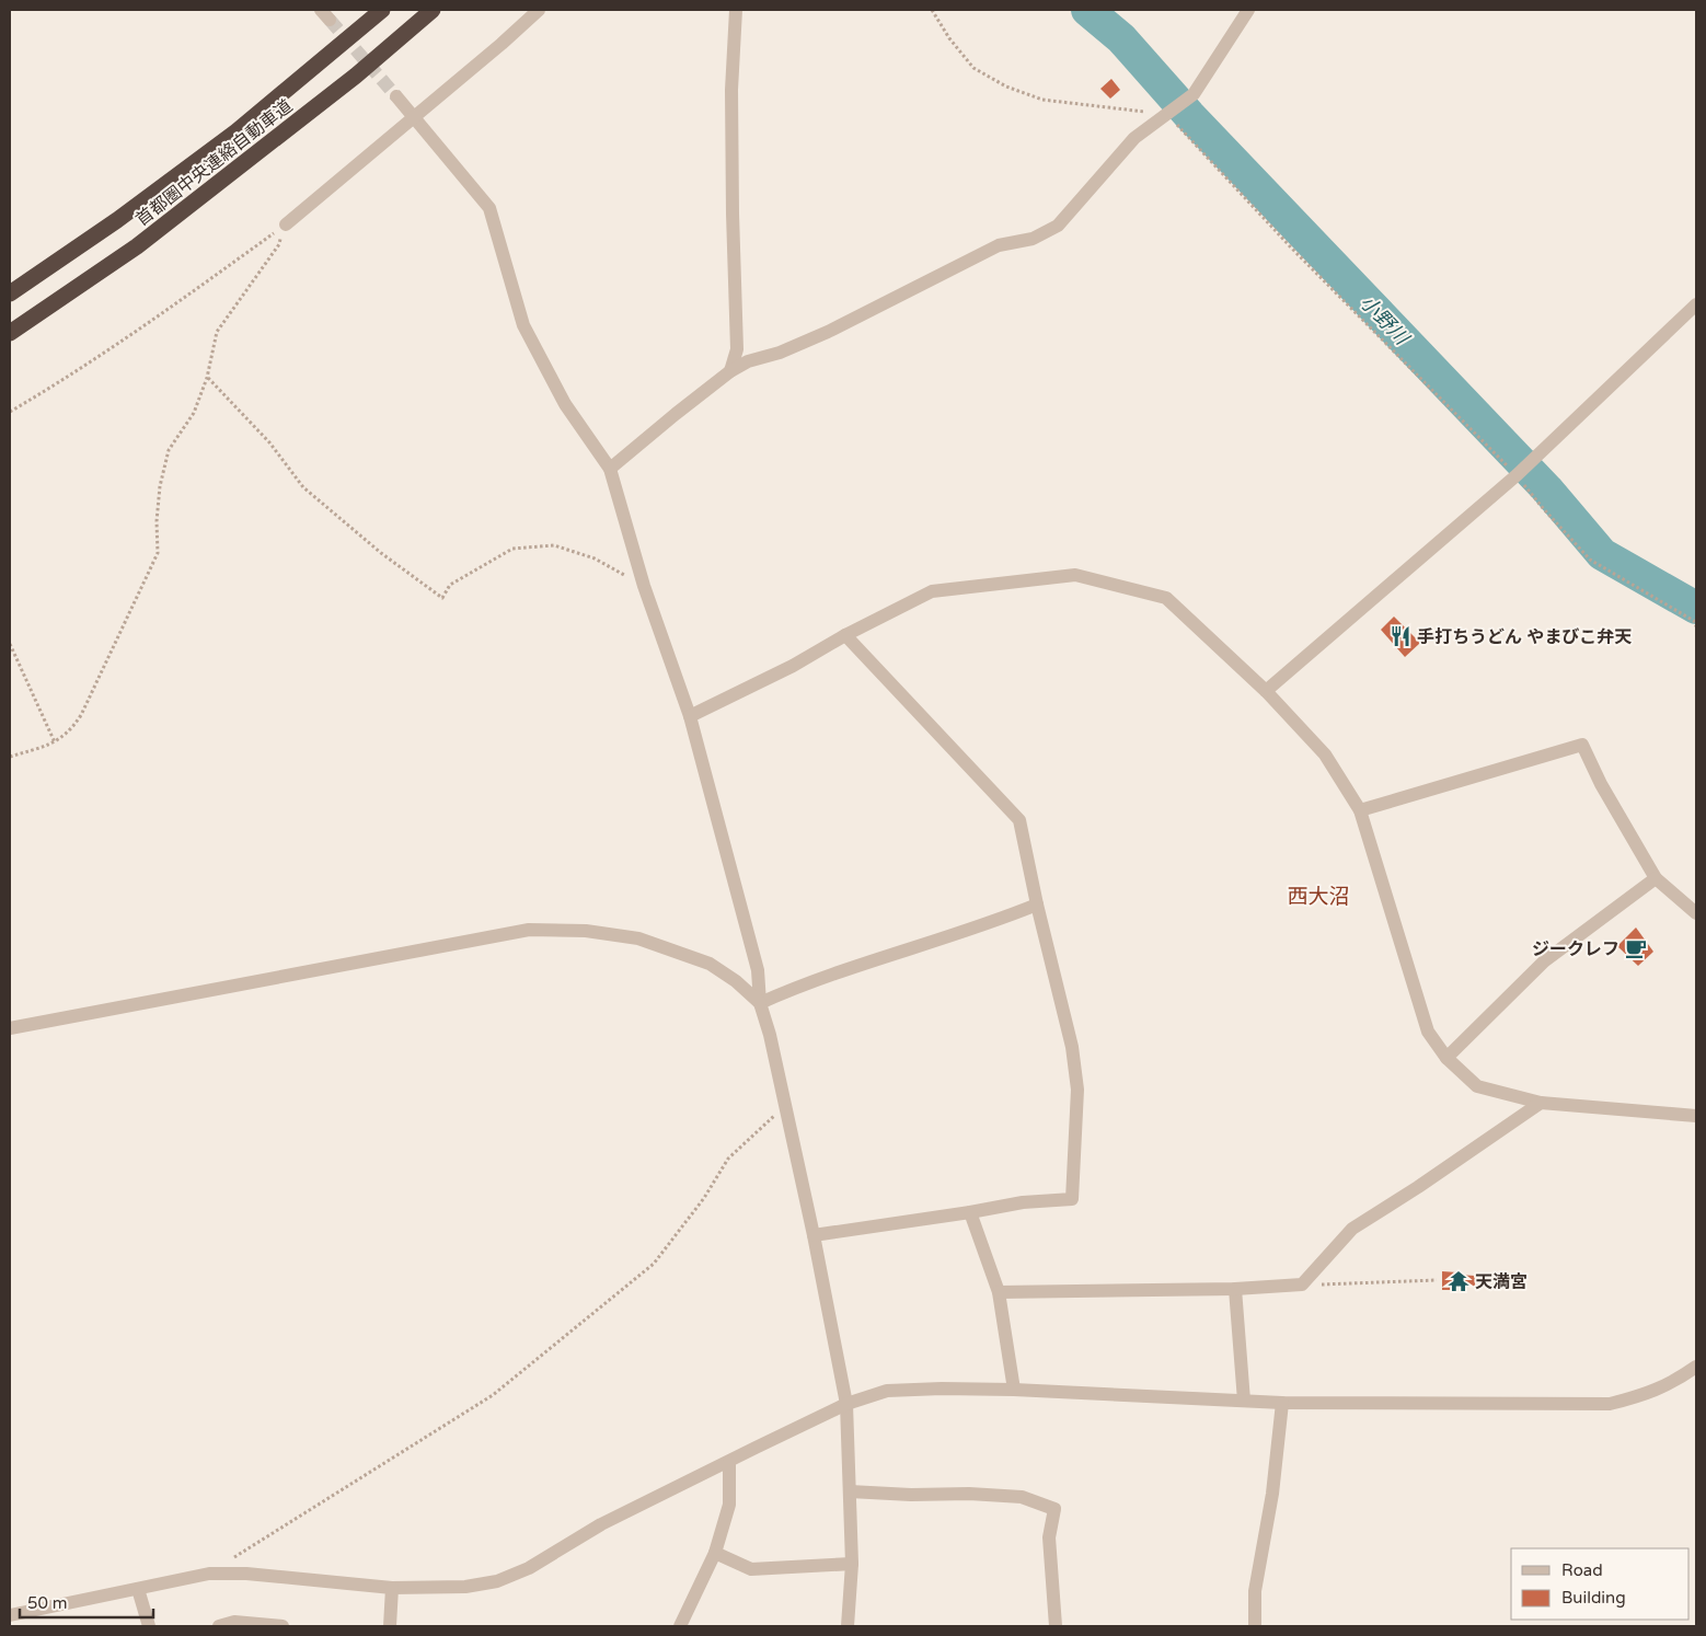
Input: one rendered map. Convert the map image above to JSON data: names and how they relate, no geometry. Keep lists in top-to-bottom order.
{
  "streets": {
    "highway": ["首都圏中央連絡自動車道"]
  },
  "districts": ["西大沼"],
  "water": ["小野川"],
  "places": {
    "restaurant": ["手打ちうどん やまびこ弁天"],
    "cafe": ["ジークレフ"],
    "temple": ["天満宮"]
  },
  "legend": ["Road", "Building"],
  "scale_bar": "50 m"
}
